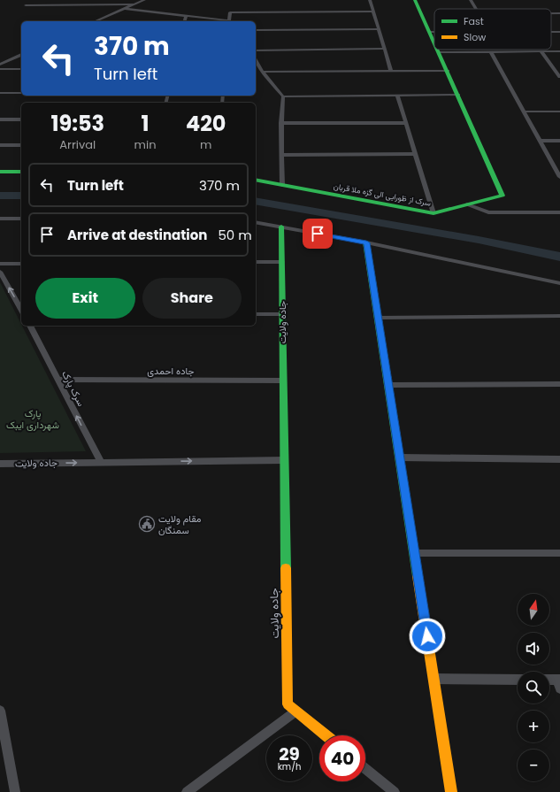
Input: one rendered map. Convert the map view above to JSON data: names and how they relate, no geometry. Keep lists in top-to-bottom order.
{
  "streets": {
    "street": [
      "سرک از ظورایی الی گزه ملا قربان",
      "جاده ولایت",
      "جاده احمدی",
      "سرک پارک"
    ]
  },
  "crossings": [
    ["جاده ولایت", "جاده احمدی"],
    ["جاده ولایت", "سرک پارک"],
    ["جاده احمدی", "سرک پارک"]
  ],
  "one_way": ["جاده ولایت", "سرک پارک"],
  "parks": ["پارک شهرداری ایبک"],
  "places": {
    "public building": ["مقام ولایت سمنگان"]
  },
  "legend": ["Fast", "Slow"],
  "north": "top",
  "page": {
    "turn": ["370 m", "Turn left"],
    "eta": [
      "19:53",
      "Arrival",
      "1",
      "min",
      "420",
      "m"
    ],
    "list": [
      {
        "name": "Turn left",
        "value": "370 m"
      },
      {
        "name": "Arrive at destination",
        "value": "50 m"
      }
    ],
    "buttons": ["Exit", "Share"],
    "map_buttons": ["+", "−"],
    "speed": "29 km/h",
    "limit": "40"
  }
}
